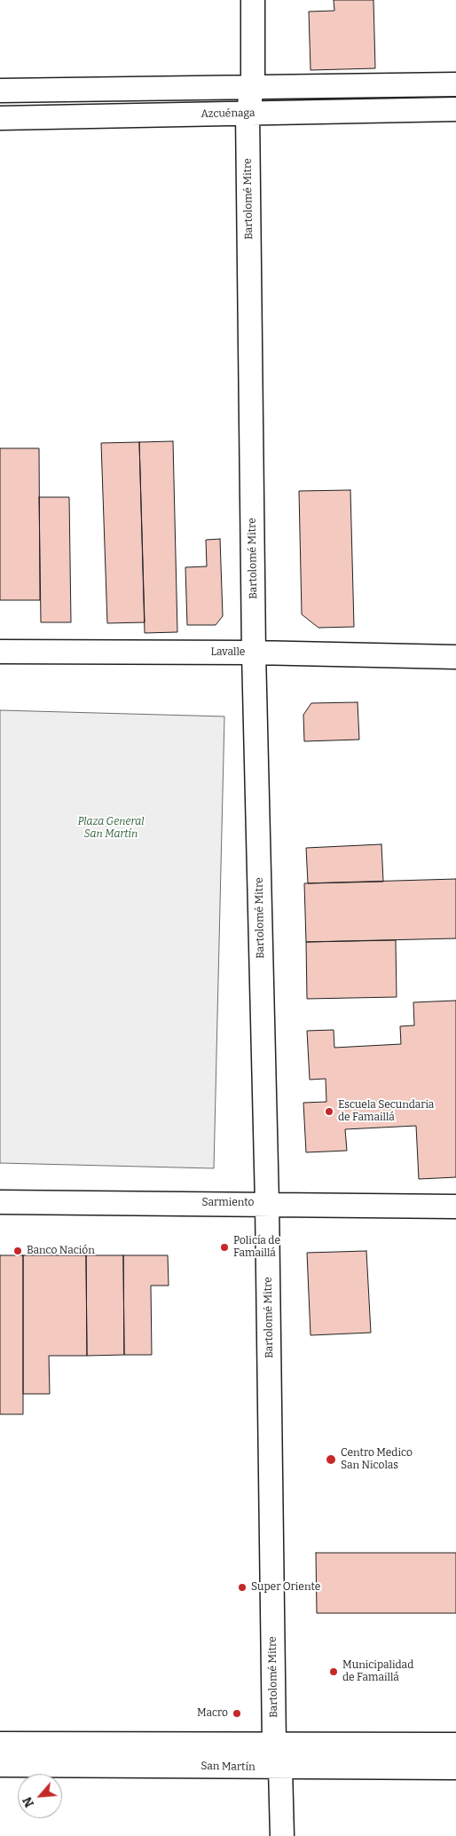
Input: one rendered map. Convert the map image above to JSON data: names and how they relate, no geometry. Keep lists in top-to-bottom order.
{
  "streets": {
    "street": [
      "Azcuénaga",
      "Bartolomé Mitre",
      "Lavalle",
      "Sarmiento",
      "San Martín"
    ]
  },
  "crossings": [
    ["Azcuénaga", "Bartolomé Mitre"],
    ["Bartolomé Mitre", "Lavalle"],
    ["Bartolomé Mitre", "Sarmiento"],
    ["Bartolomé Mitre", "San Martín"]
  ],
  "parks": ["Plaza General San Martín"],
  "places": [
    "Escuela Secundaria de Famaillá",
    "Policía de Famaillá",
    "Banco Nación",
    "Centro Medico San Nicolas",
    "Super Oriente",
    "Municipalidad de Famaillá",
    "Macro"
  ],
  "north": "bottom left"
}
